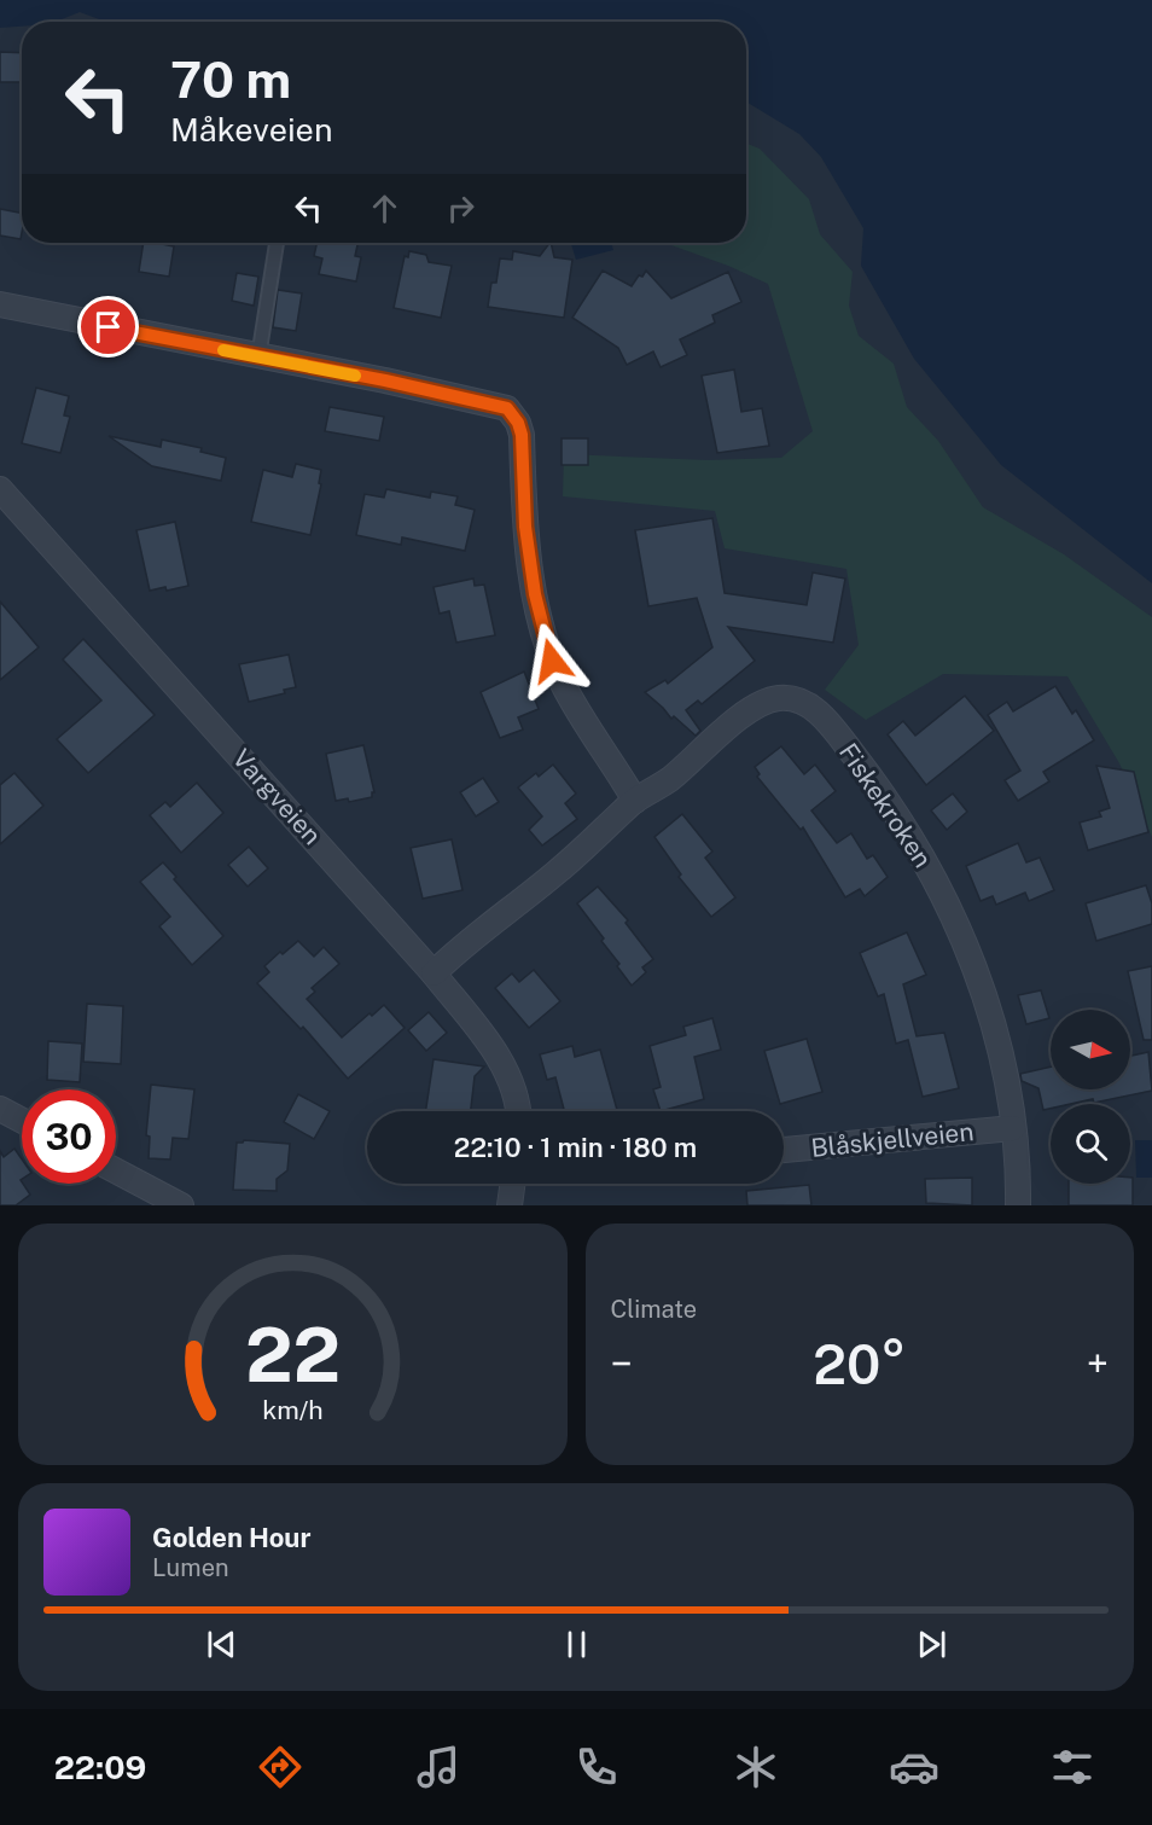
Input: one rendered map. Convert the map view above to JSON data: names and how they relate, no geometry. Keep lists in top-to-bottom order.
{
  "streets": {
    "street": ["Vargveien", "Fiskekroken", "Blåskjellveien"]
  },
  "crossings": [
    ["Vargveien", "Fiskekroken"],
    ["Fiskekroken", "Blåskjellveien"]
  ],
  "north": "right",
  "page": {
    "turn": ["70 m", "Måkeveien"],
    "limit": "30",
    "trip": "22:10 · 1 min · 180 m",
    "tile": "Climate",
    "heat": ["−", "20°", "+"],
    "song": ["Golden Hour", "Lumen"],
    "tabs": "22:09",
    "gauge": ["22", "km/h"]
  }
}
